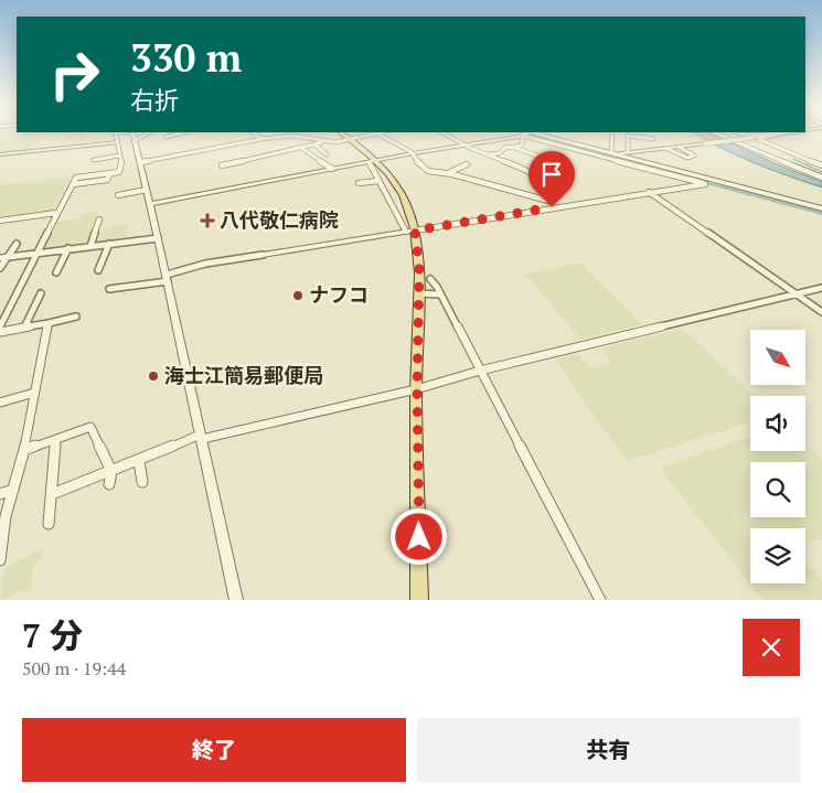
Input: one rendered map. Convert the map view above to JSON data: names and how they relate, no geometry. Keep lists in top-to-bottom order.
{
  "places": {
    "health": ["八代敬仁病院"],
    "other": ["ナフコ", "海士江簡易郵便局"]
  },
  "north": "bottom right",
  "page": {
    "turn": ["330 m", "右折"],
    "heading": ["7 分", "500 m · 19:44"],
    "buttons": ["終了", "共有"]
  }
}
